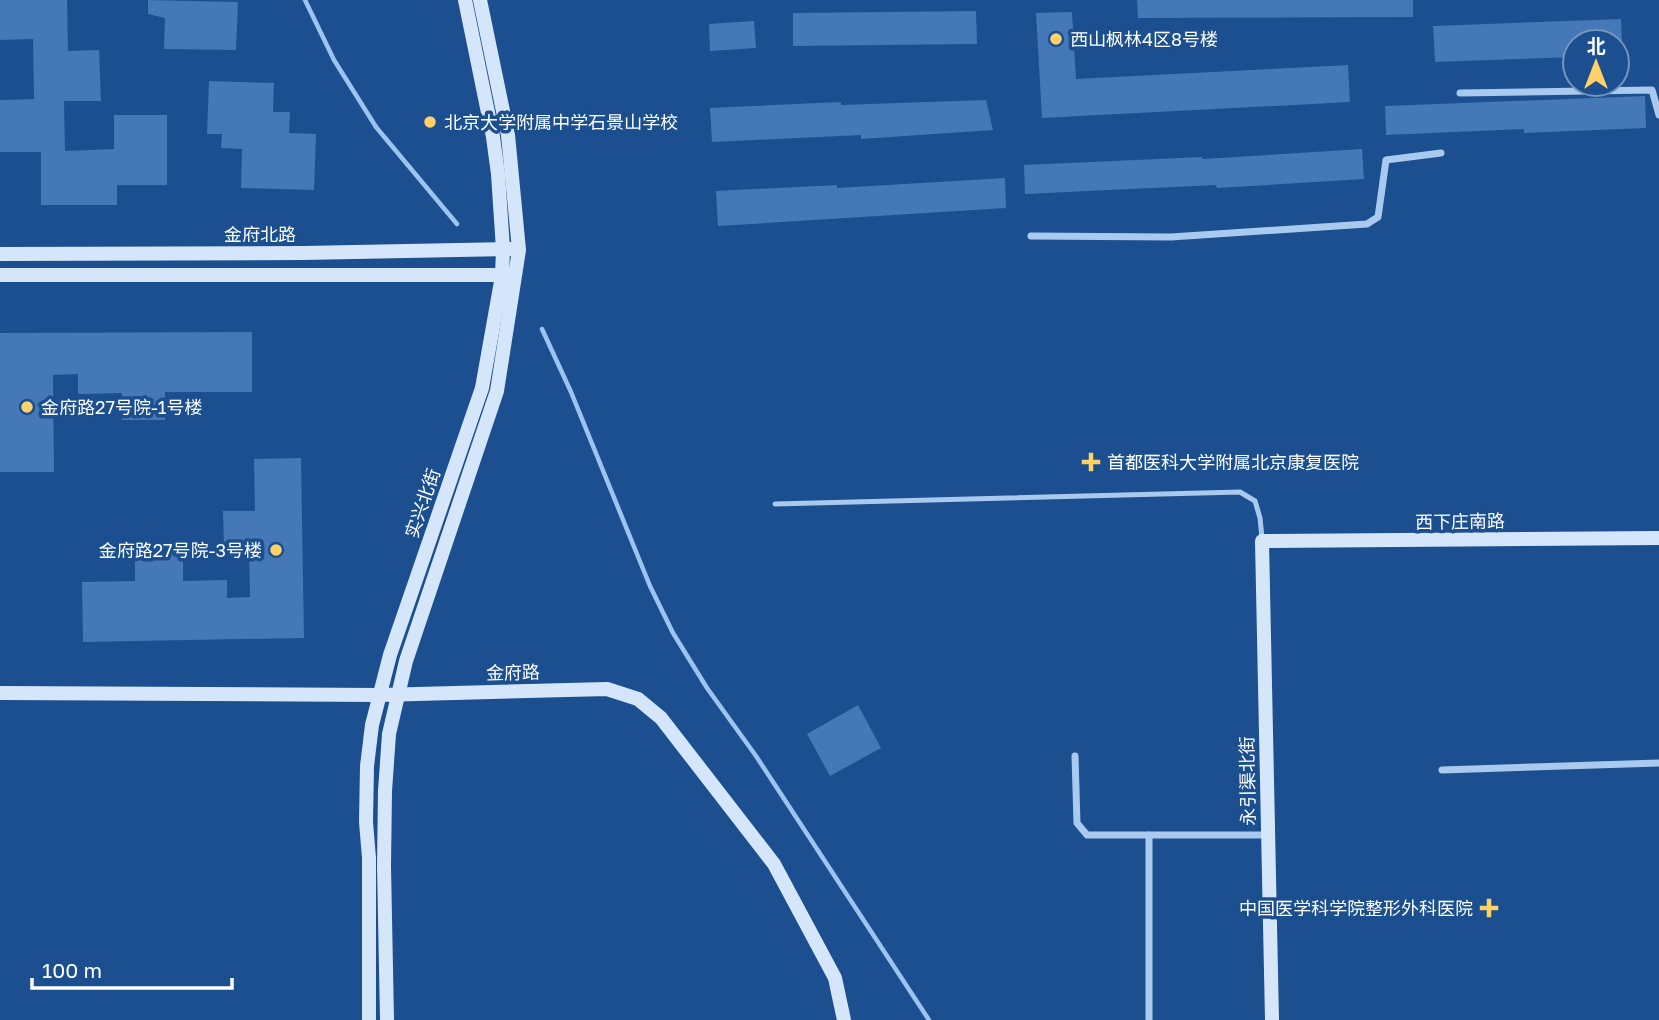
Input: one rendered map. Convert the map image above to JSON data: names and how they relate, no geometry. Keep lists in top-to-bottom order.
{
  "streets": {
    "main road": [
      "金府北路",
      "实兴北街",
      "西下庄南路",
      "金府路",
      "永引渠北街"
    ]
  },
  "crossings": [
    ["金府北路", "实兴北街"],
    ["实兴北街", "金府路"],
    ["西下庄南路", "永引渠北街"]
  ],
  "places": {
    "other": [
      "西山枫林4区8号楼",
      "北京大学附属中学石景山学校",
      "金府路27号院-1号楼",
      "金府路27号院-3号楼"
    ],
    "health": ["首都医科大学附属北京康复医院", "中国医学科学院整形外科医院"]
  },
  "scale_bar": "100 m",
  "north": "top"
}
